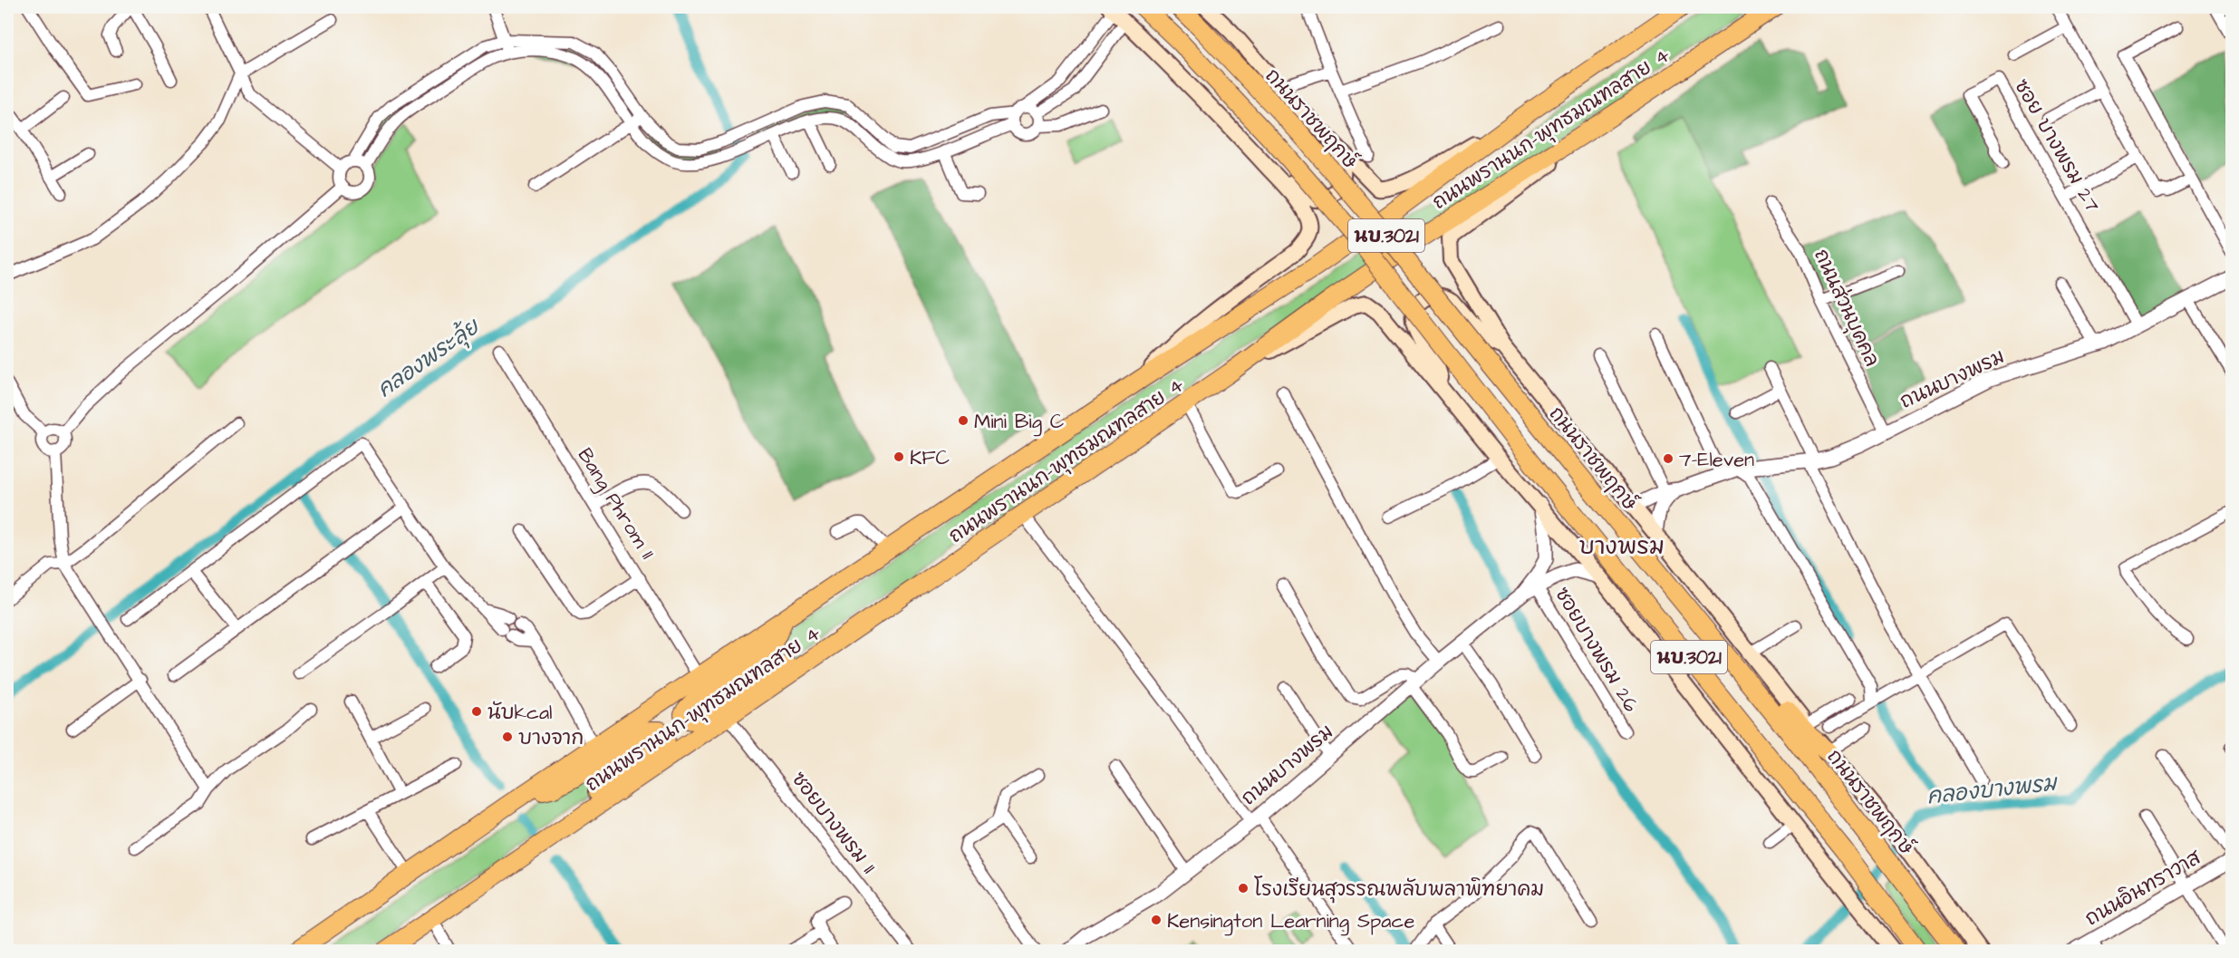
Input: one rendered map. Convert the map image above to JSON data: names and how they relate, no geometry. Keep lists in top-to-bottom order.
{
  "streets": {
    "main road": ["ถนนราชพฤกษ์", "ถนนพรานนก-พุทธมณฑลสาย 4", "นบ.3021"],
    "street": [
      "ซอย บางพรม 27",
      "ถนนส่วนบุคคล",
      "ถนนบางพรม",
      "Bang Phrom 11",
      "ซอยบางพรม 26",
      "ซอยบางพรม 11",
      "ถนนอินทราวาส"
    ]
  },
  "crossings": [
    ["ถนนราชพฤกษ์", "ถนนพรานนก-พุทธมณฑลสาย 4"],
    ["ถนนราชพฤกษ์", "นบ.3021"],
    ["ถนนราชพฤกษ์", "ถนนบางพรม"],
    ["ถนนพรานนก-พุทธมณฑลสาย 4", "นบ.3021"],
    ["ถนนพรานนก-พุทธมณฑลสาย 4", "Bang Phrom 11"],
    ["ถนนพรานนก-พุทธมณฑลสาย 4", "ซอยบางพรม 11"],
    ["ซอย บางพรม 27", "ถนนบางพรม"],
    ["นบ.3021", "ถนนบางพรม"],
    ["ถนนส่วนบุคคล", "ถนนบางพรม"],
    ["ถนนบางพรม", "ซอยบางพรม 26"]
  ],
  "districts": ["บางพรม"],
  "water": ["คลองพระลุ้ย", "คลองบางพรม"],
  "places": [
    "Mini Big C",
    "KFC",
    "7-Eleven",
    "นับkcal",
    "บางจาก",
    "โรงเรียนสุวรรณพลับพลาพิทยาคม",
    "Kensington Learning Space"
  ]
}
